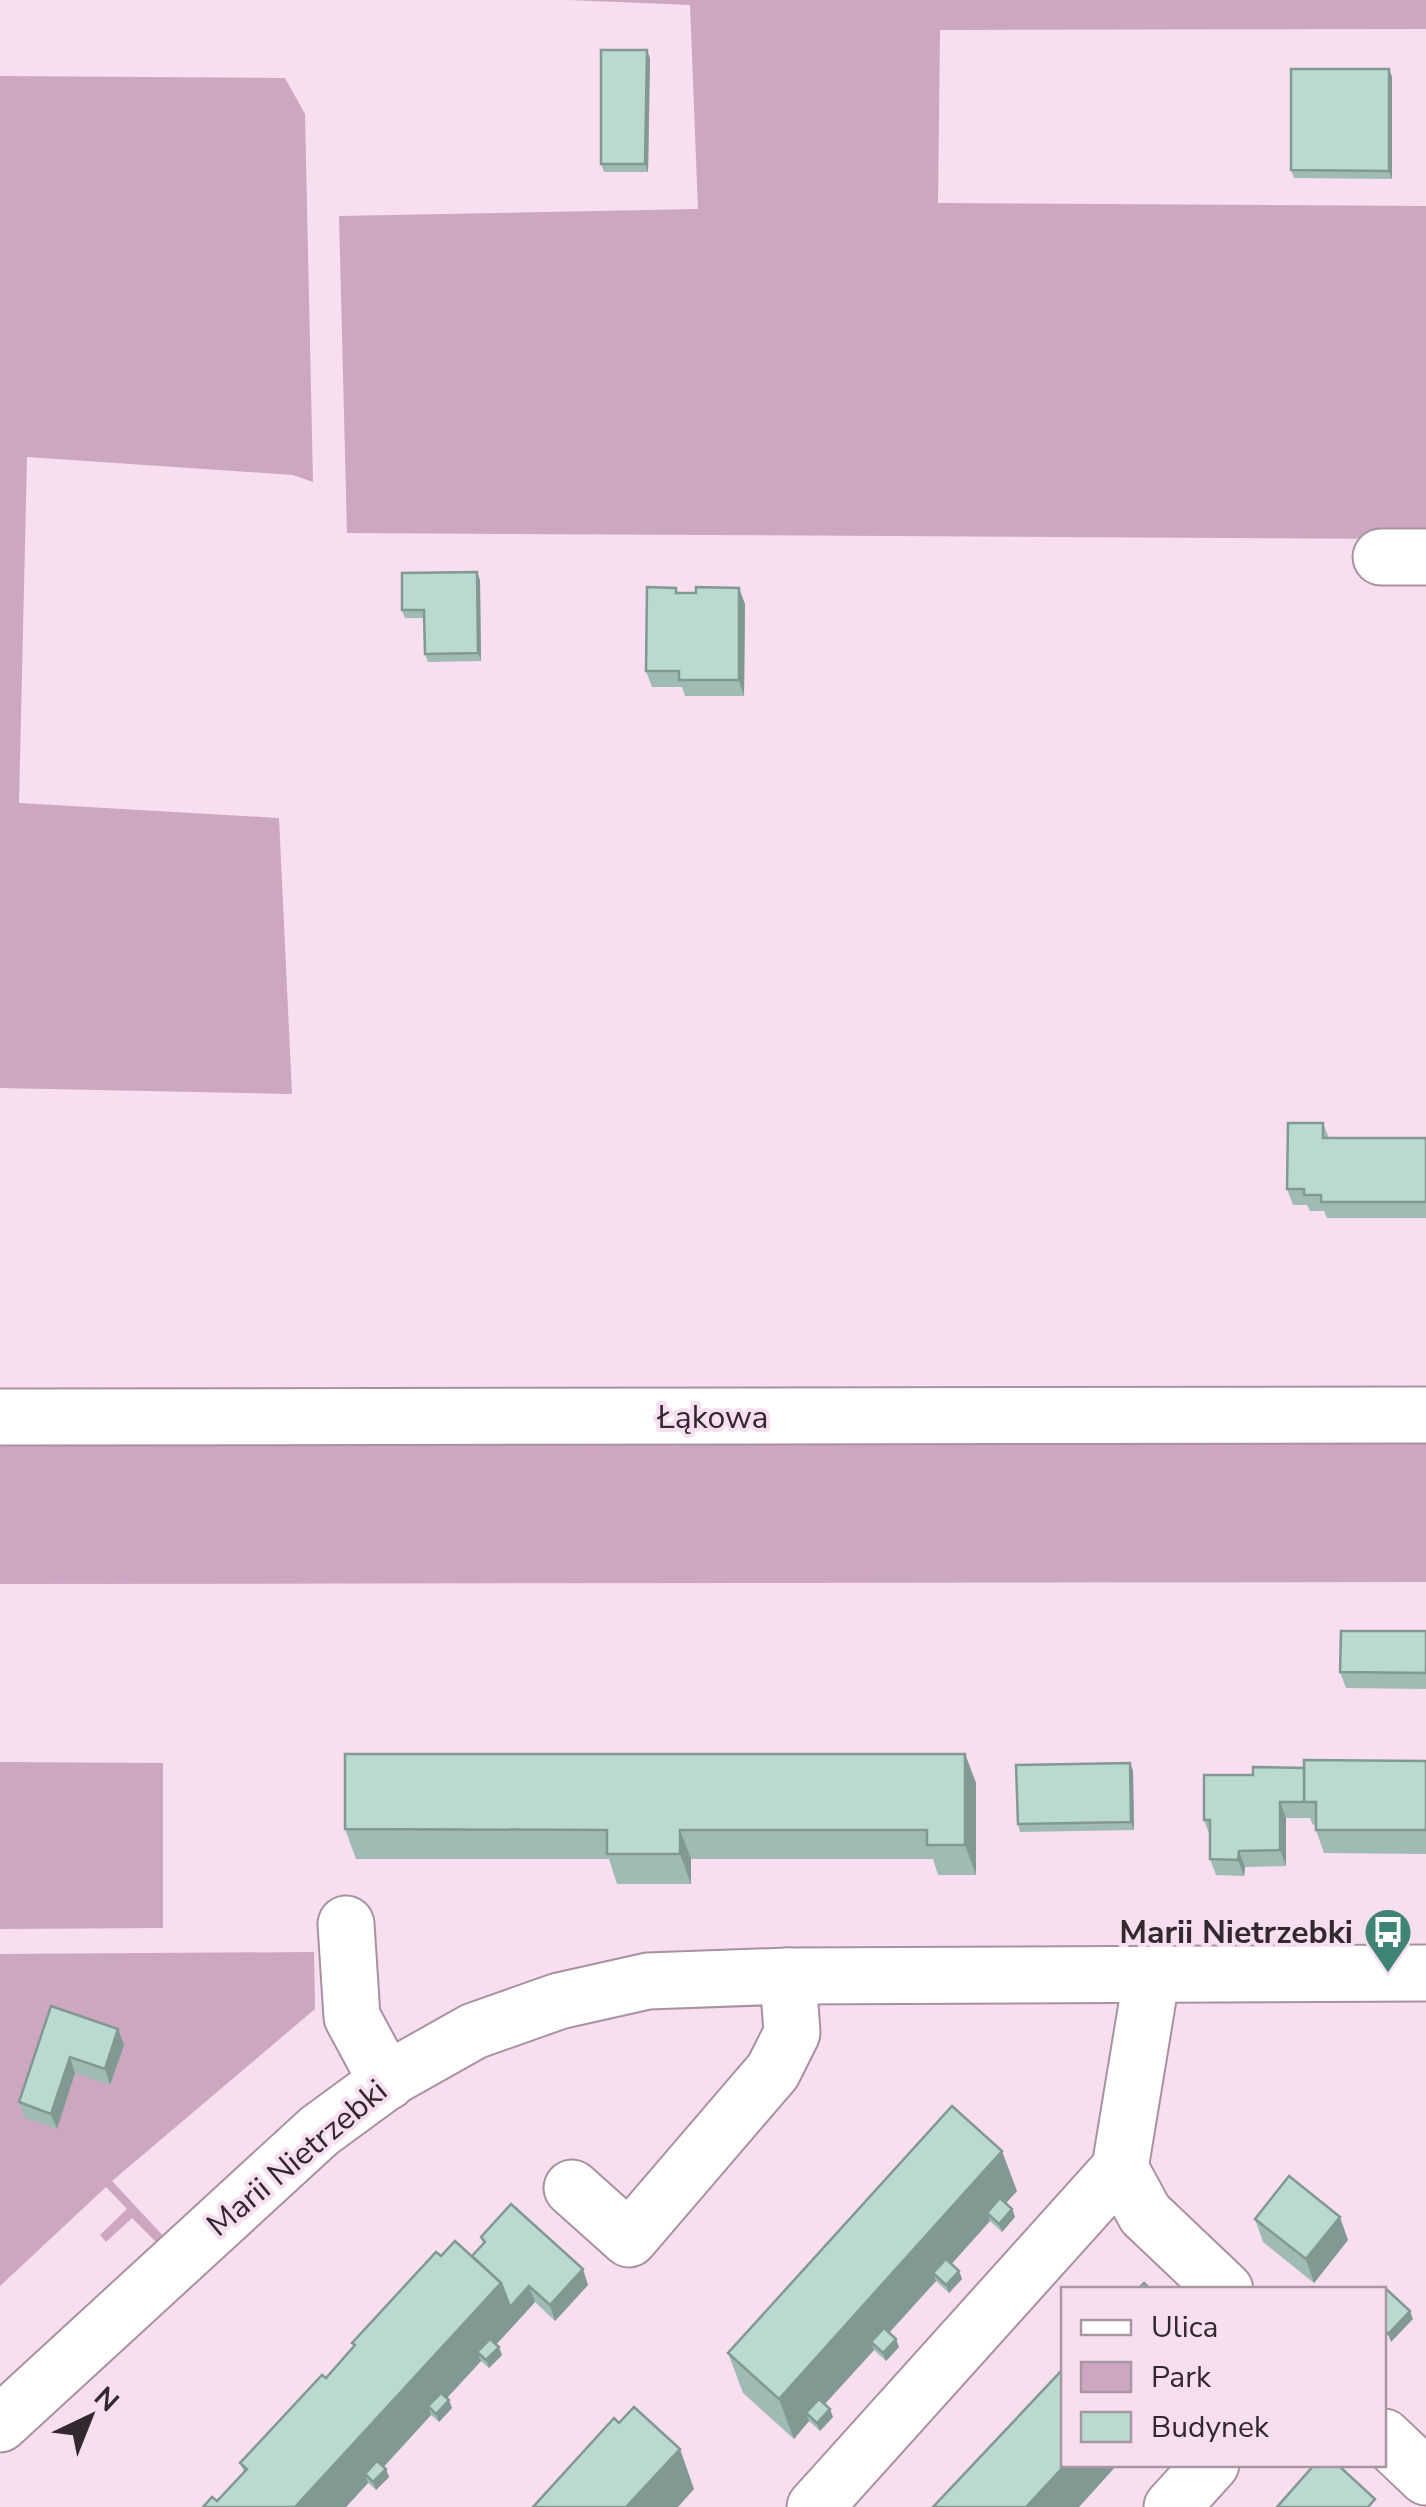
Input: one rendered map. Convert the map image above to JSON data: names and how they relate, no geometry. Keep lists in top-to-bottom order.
{
  "streets": {
    "street": ["Łąkowa", "Marii Nietrzebki"]
  },
  "places": {
    "bus stop": ["Marii Nietrzebki"]
  },
  "legend": ["Ulica", "Park", "Budynek"],
  "north": "top right"
}
